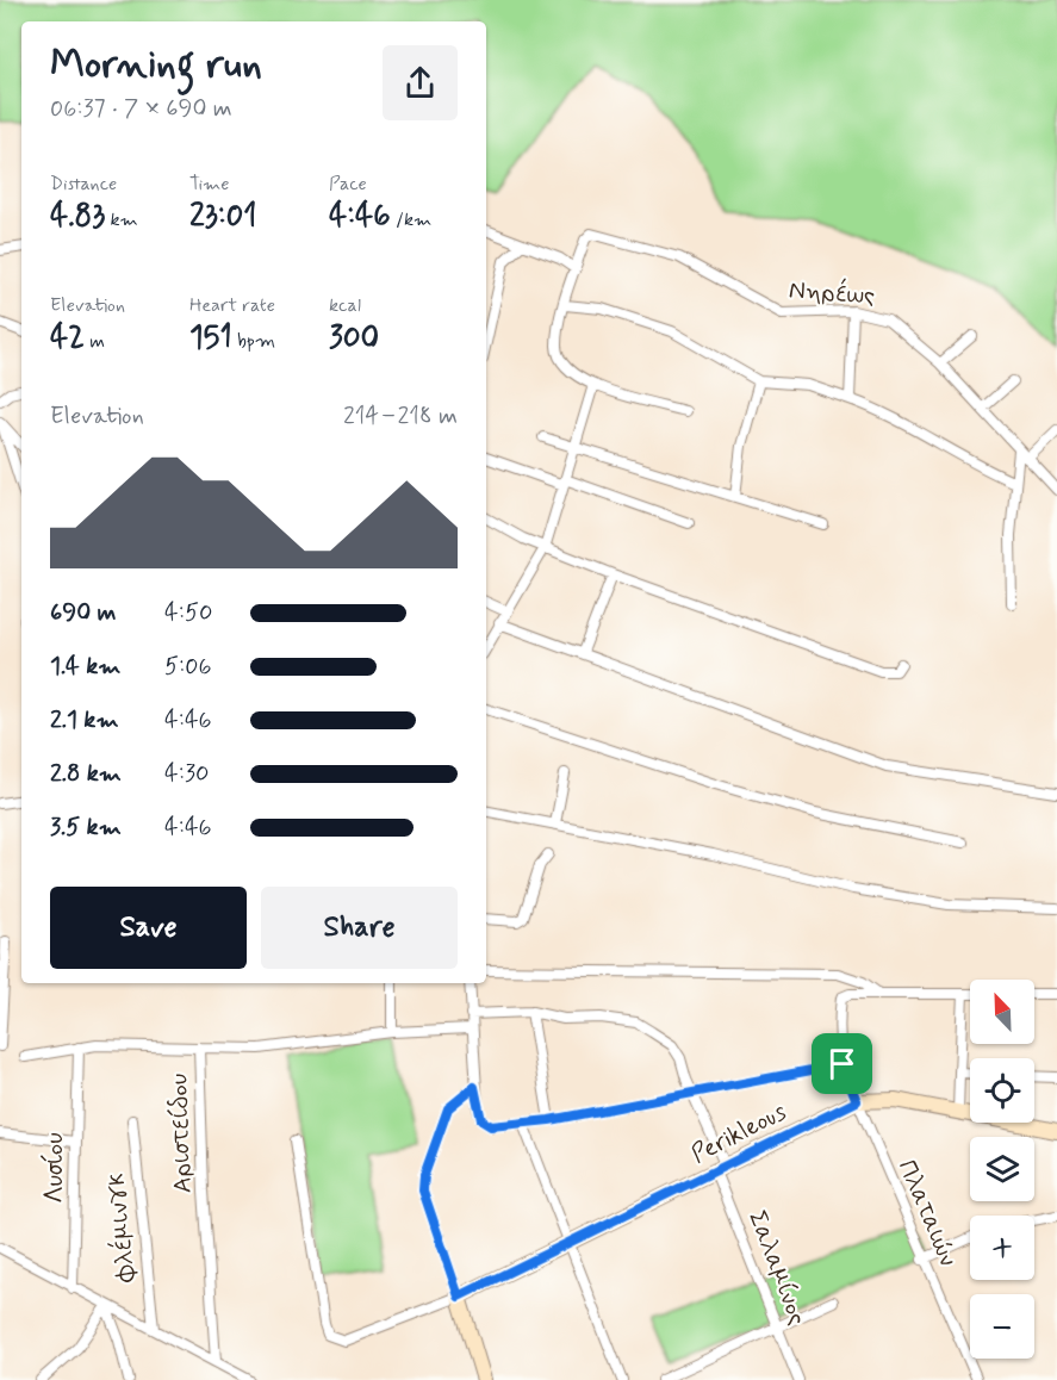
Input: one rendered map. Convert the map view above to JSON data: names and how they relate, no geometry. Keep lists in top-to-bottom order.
{
  "streets": {
    "main road": ["Perikleous"],
    "street": [
      "Νηρέως",
      "Αριστείδου",
      "Λυσίου",
      "Πλαταιών",
      "Φλέμινγκ",
      "Σαλαμίνος"
    ]
  },
  "crossings": [
    ["Perikleous", "Πλαταιών"],
    ["Perikleous", "Σαλαμίνος"]
  ],
  "north": "top left",
  "page": {
    "heading": ["Morning run", "06:37 · 7 × 690 m"],
    "stats": [
      ["Distance", "4.83 km"],
      ["Time", "23:01"],
      ["Pace", "4:46 /km"],
      ["Elevation", "42 m"],
      ["Heart rate", "151 bpm"],
      ["kcal", "300"]
    ],
    "chart": ["Elevation", "214–218 m"],
    "list": [
      {
        "name": "690 m",
        "note": "4:50"
      },
      {
        "name": "1.4 km",
        "note": "5:06"
      },
      {
        "name": "2.1 km",
        "note": "4:46"
      },
      {
        "name": "2.8 km",
        "note": "4:30"
      },
      {
        "name": "3.5 km",
        "note": "4:46"
      }
    ],
    "buttons": ["Save", "Share"],
    "map_buttons": ["+", "−"]
  }
}
